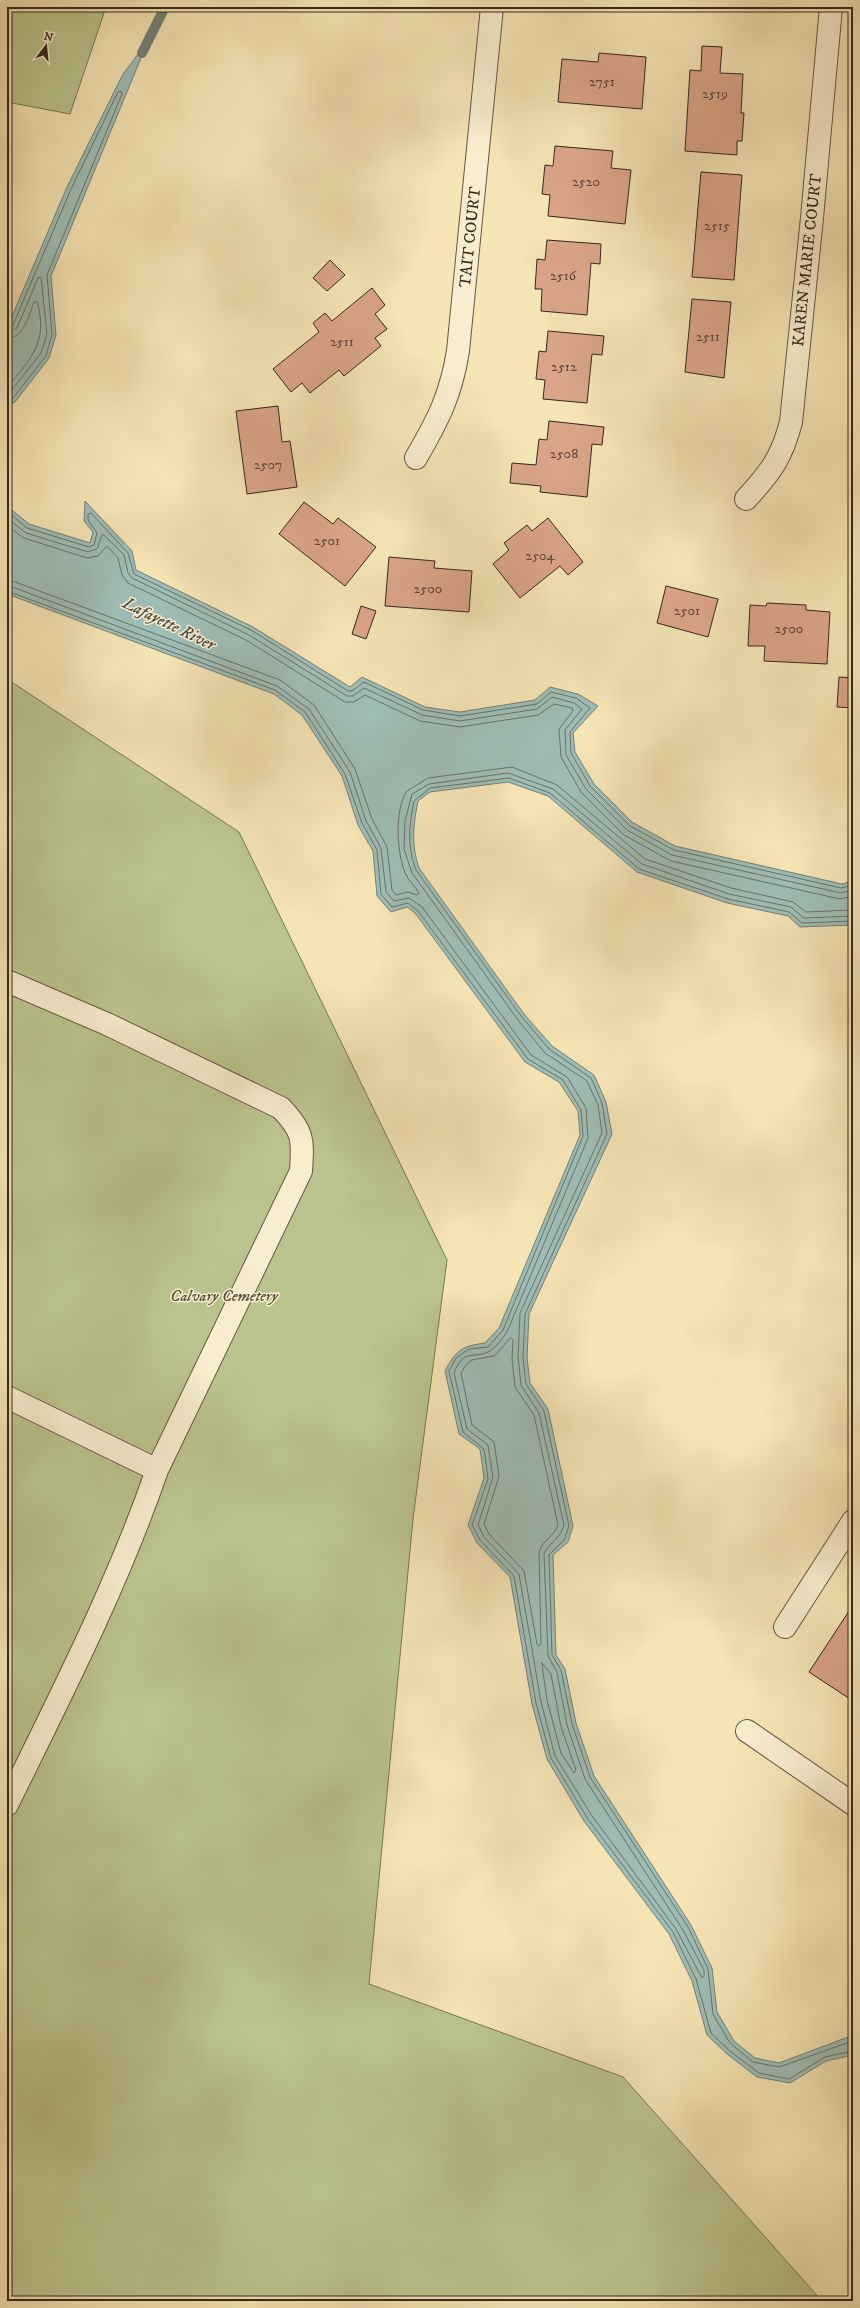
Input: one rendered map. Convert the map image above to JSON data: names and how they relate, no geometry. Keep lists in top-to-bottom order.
{
  "streets": {
    "street": ["TAIT COURT", "KAREN MARIE COURT"]
  },
  "water": ["Lafayette River"],
  "parks": ["Calvary Cemetery"],
  "house_numbers": [
    "2751",
    "2519",
    "2520",
    "2515",
    "2516",
    "2511",
    "2511",
    "2512",
    "2508",
    "2507",
    "2501",
    "2504",
    "2500",
    "2501",
    "2500"
  ],
  "north": "top"
}
